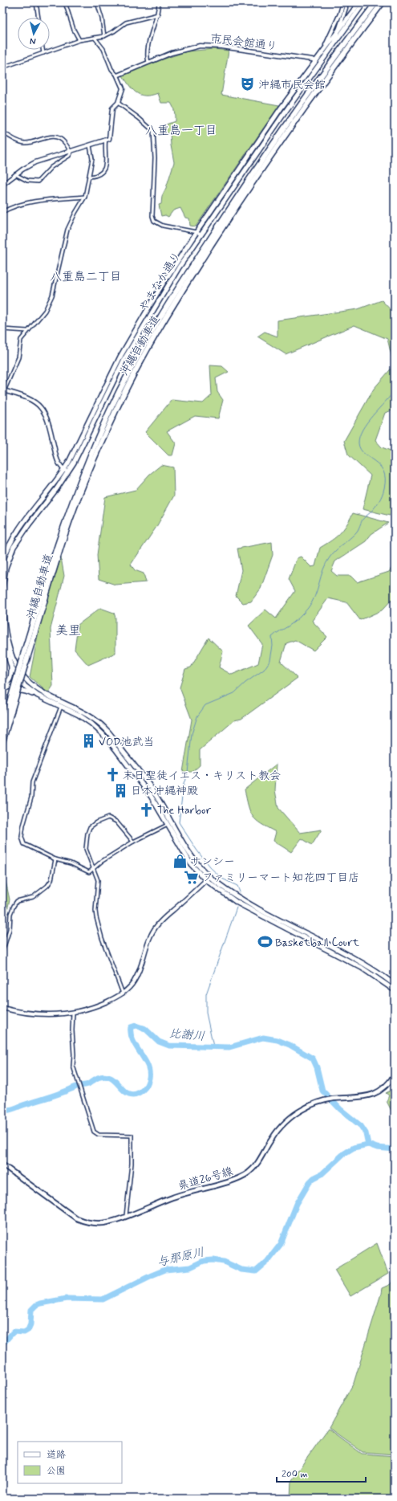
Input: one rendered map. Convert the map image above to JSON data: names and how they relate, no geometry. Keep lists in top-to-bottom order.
{
  "streets": {
    "highway": ["沖縄自動車道"],
    "main road": ["やまなか通り", "県道26号線"],
    "street": ["市民会館通り"]
  },
  "crossings": [
    ["市民会館通り", "やまなか通り"]
  ],
  "districts": ["八重島一丁目", "八重島二丁目", "美里"],
  "water": ["比謝川", "与那原川"],
  "places": {
    "theatre": ["沖縄市民会館"],
    "building": ["VOD池武当", "日本沖縄神殿"],
    "church": ["末日聖徒イエス・キリスト教会", "The Harbor"],
    "shop": ["サンシー"],
    "supermarket": ["ファミリーマート知花四丁目店"],
    "sports": ["Basketball Court"]
  },
  "legend": ["道路", "公園"],
  "scale_bar": "200 m",
  "north": "bottom"
}
